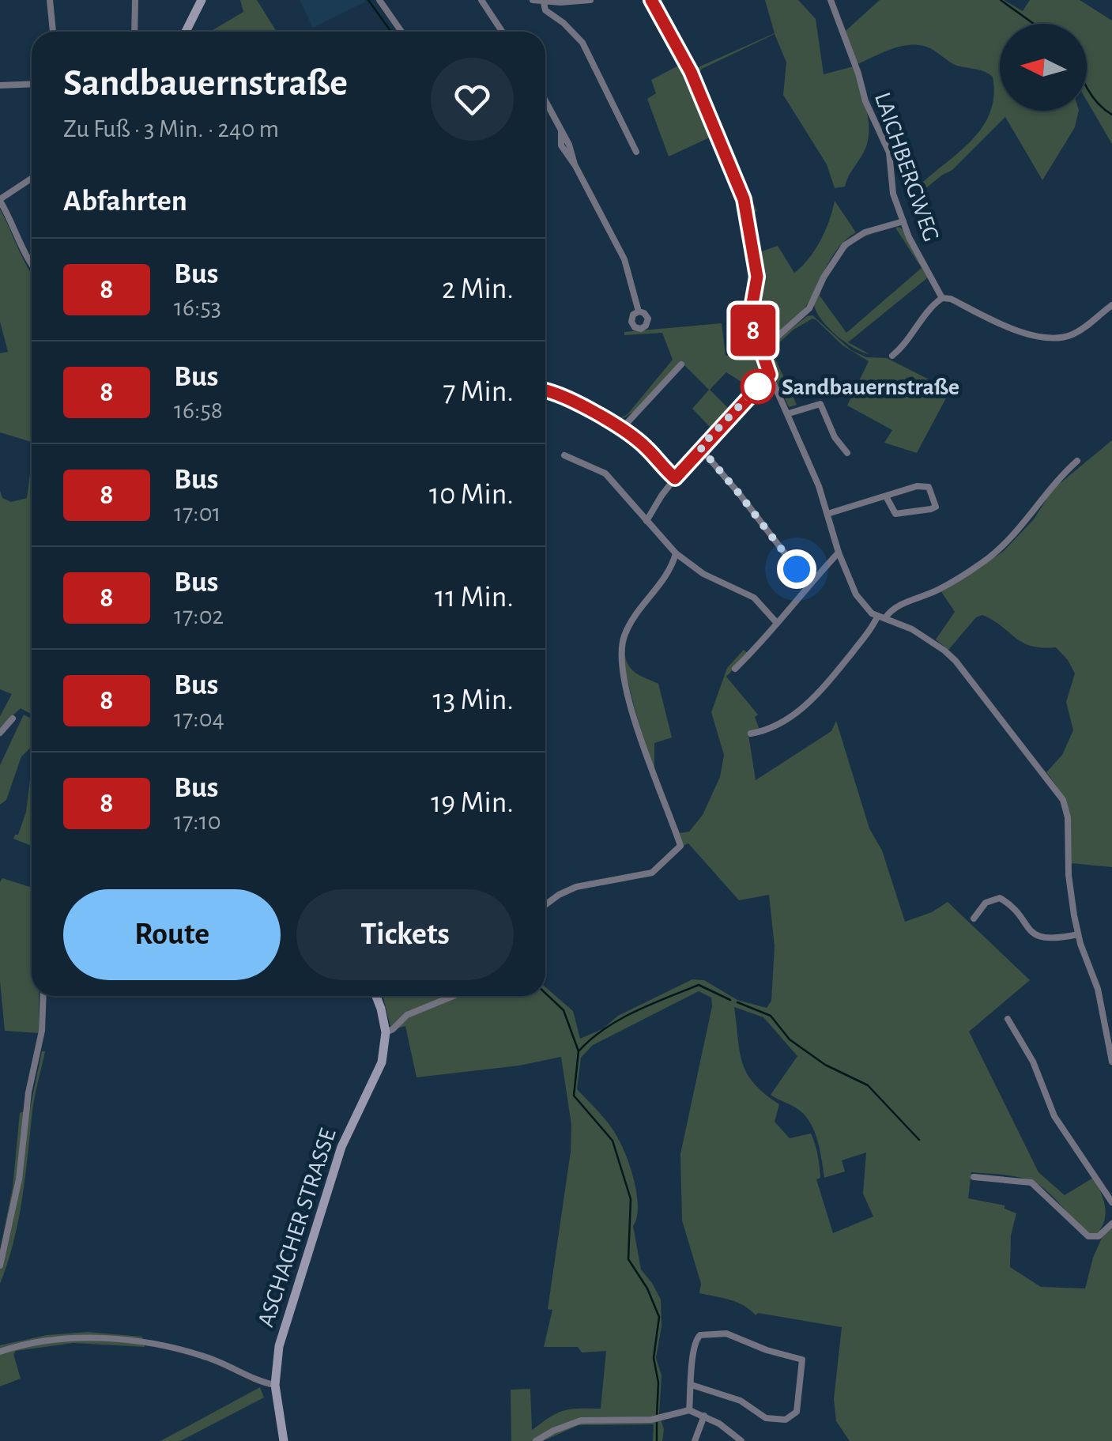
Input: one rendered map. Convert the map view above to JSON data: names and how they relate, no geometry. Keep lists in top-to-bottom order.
{
  "streets": {
    "street": ["LAICHBERGWEG", "ASCHACHER STRASSE"]
  },
  "places": ["Sandbauernstraße"],
  "lines": ["bus line 8"],
  "north": "left",
  "page": {
    "on_map": "8",
    "heading": [
      ["Sandbauernstraße", "Zu Fuß · 3 Min. · 240 m"],
      "Abfahrten"
    ],
    "list": [
      {
        "mark": "8",
        "name": "Bus",
        "note": "16:53",
        "value": "2 Min."
      },
      {
        "mark": "8",
        "name": "Bus",
        "note": "16:58",
        "value": "7 Min."
      },
      {
        "mark": "8",
        "name": "Bus",
        "note": "17:01",
        "value": "10 Min."
      },
      {
        "mark": "8",
        "name": "Bus",
        "note": "17:02",
        "value": "11 Min."
      },
      {
        "mark": "8",
        "name": "Bus",
        "note": "17:04",
        "value": "13 Min."
      },
      {
        "mark": "8",
        "name": "Bus",
        "note": "17:10",
        "value": "19 Min."
      }
    ],
    "buttons": ["Route", "Tickets"]
  }
}
